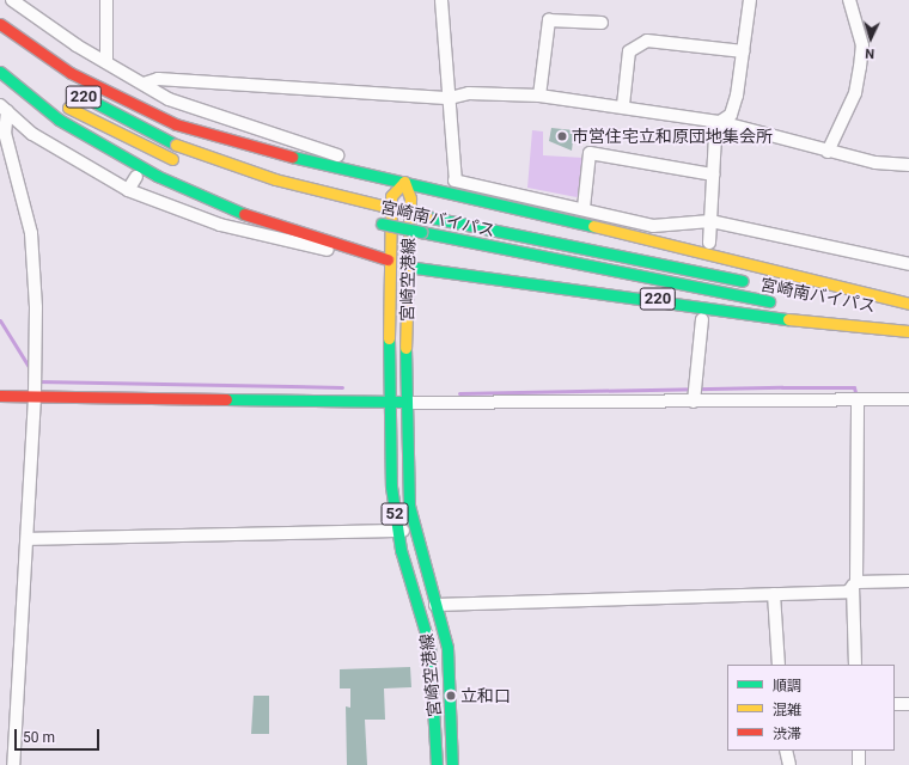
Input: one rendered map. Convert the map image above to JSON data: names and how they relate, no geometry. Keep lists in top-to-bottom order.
{
  "streets": {
    "main road": [
      "220",
      "宮崎南バイパス",
      "宮崎空港線",
      "52"
    ]
  },
  "crossings": [
    ["220", "宮崎南バイパス"],
    ["220", "宮崎空港線"]
  ],
  "places": ["市営住宅立和原団地集会所", "立和口"],
  "legend": ["順調", "混雑", "渋滞"],
  "scale_bar": "50 m",
  "north": "bottom"
}
